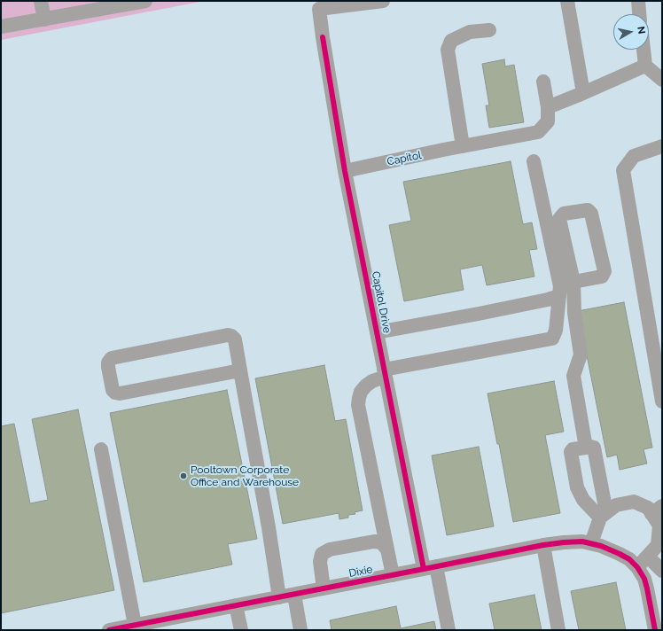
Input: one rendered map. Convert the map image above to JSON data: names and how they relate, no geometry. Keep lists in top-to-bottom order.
{
  "streets": {
    "street": ["Capitol", "Capitol Drive", "Dixie"]
  },
  "crossings": [
    ["Capitol", "Capitol Drive"],
    ["Capitol Drive", "Dixie"]
  ],
  "places": ["Pooltown Corporate Office and Warehouse"],
  "north": "right"
}
